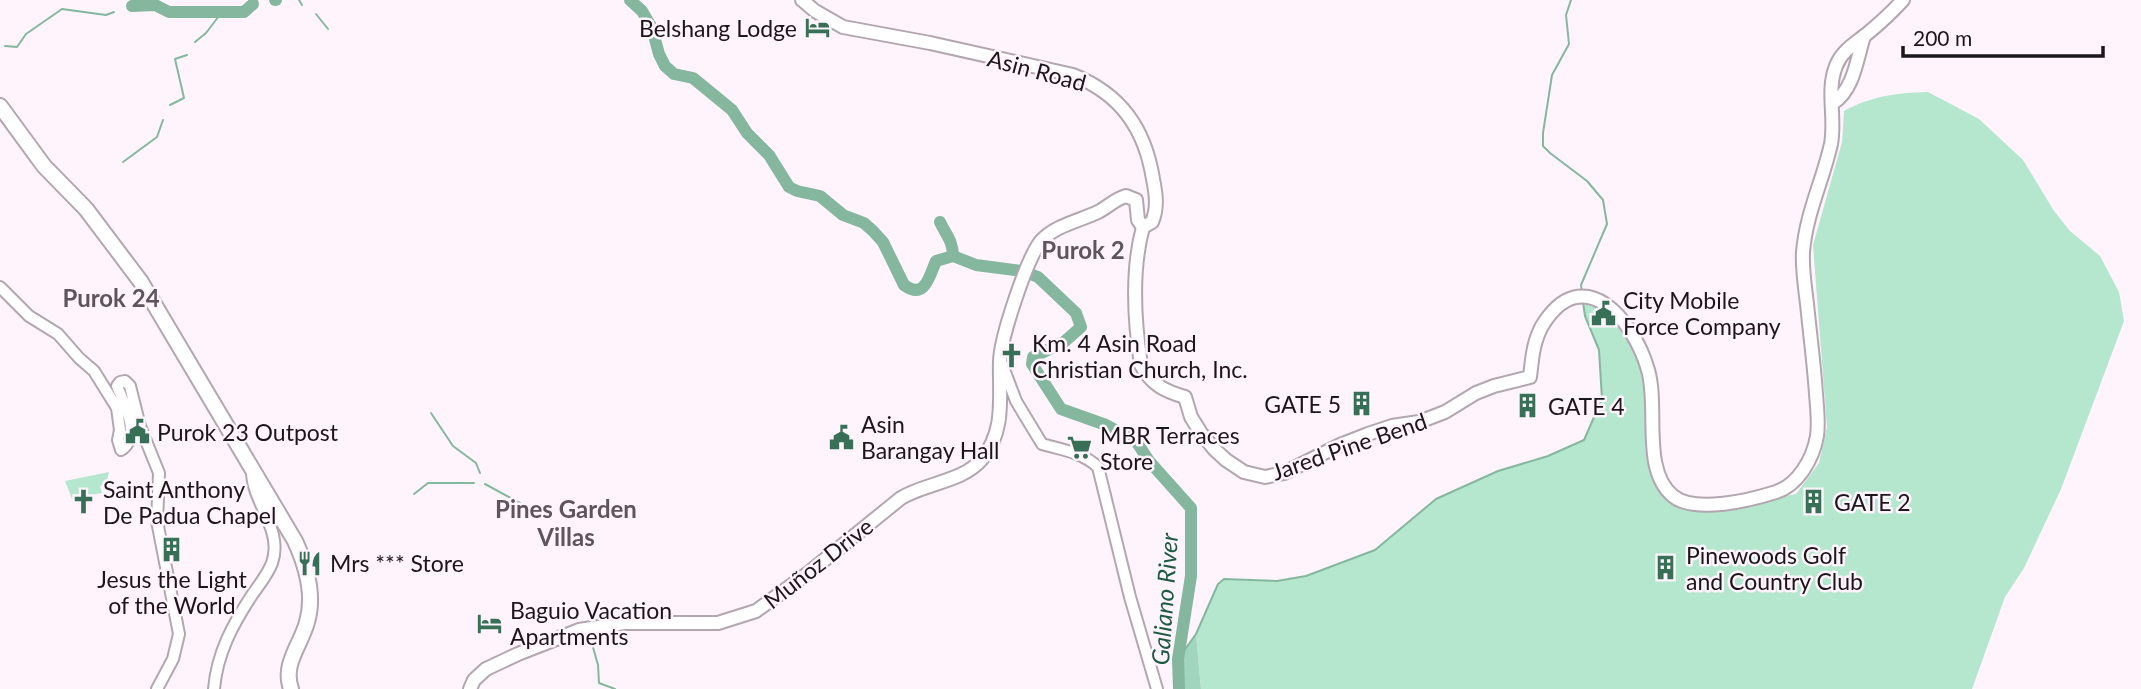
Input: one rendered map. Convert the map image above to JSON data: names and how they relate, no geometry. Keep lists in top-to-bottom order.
{
  "streets": {
    "main road": ["Asin Road", "Jared Pine Bend", "Muñoz Drive"]
  },
  "crossings": [
    ["Asin Road", "Jared Pine Bend"]
  ],
  "districts": ["Purok 2", "Purok 24", "Pines Garden Villas"],
  "water": ["Galiano River"],
  "places": {
    "hotel": ["Belshang Lodge", "Baguio Vacation Apartments"],
    "public building": ["City Mobile Force Company", "Purok 23 Outpost", "Asin Barangay Hall"],
    "church": ["Km. 4 Asin Road Christian Church, Inc.", "Saint Anthony De Padua Chapel"],
    "building": [
      "GATE 5",
      "GATE 4",
      "GATE 2",
      "Jesus the Light of the World",
      "Pinewoods Golf and Country Club"
    ],
    "supermarket": ["MBR Terraces Store"],
    "restaurant": ["Mrs *** Store"]
  },
  "scale_bar": "200 m"
}
